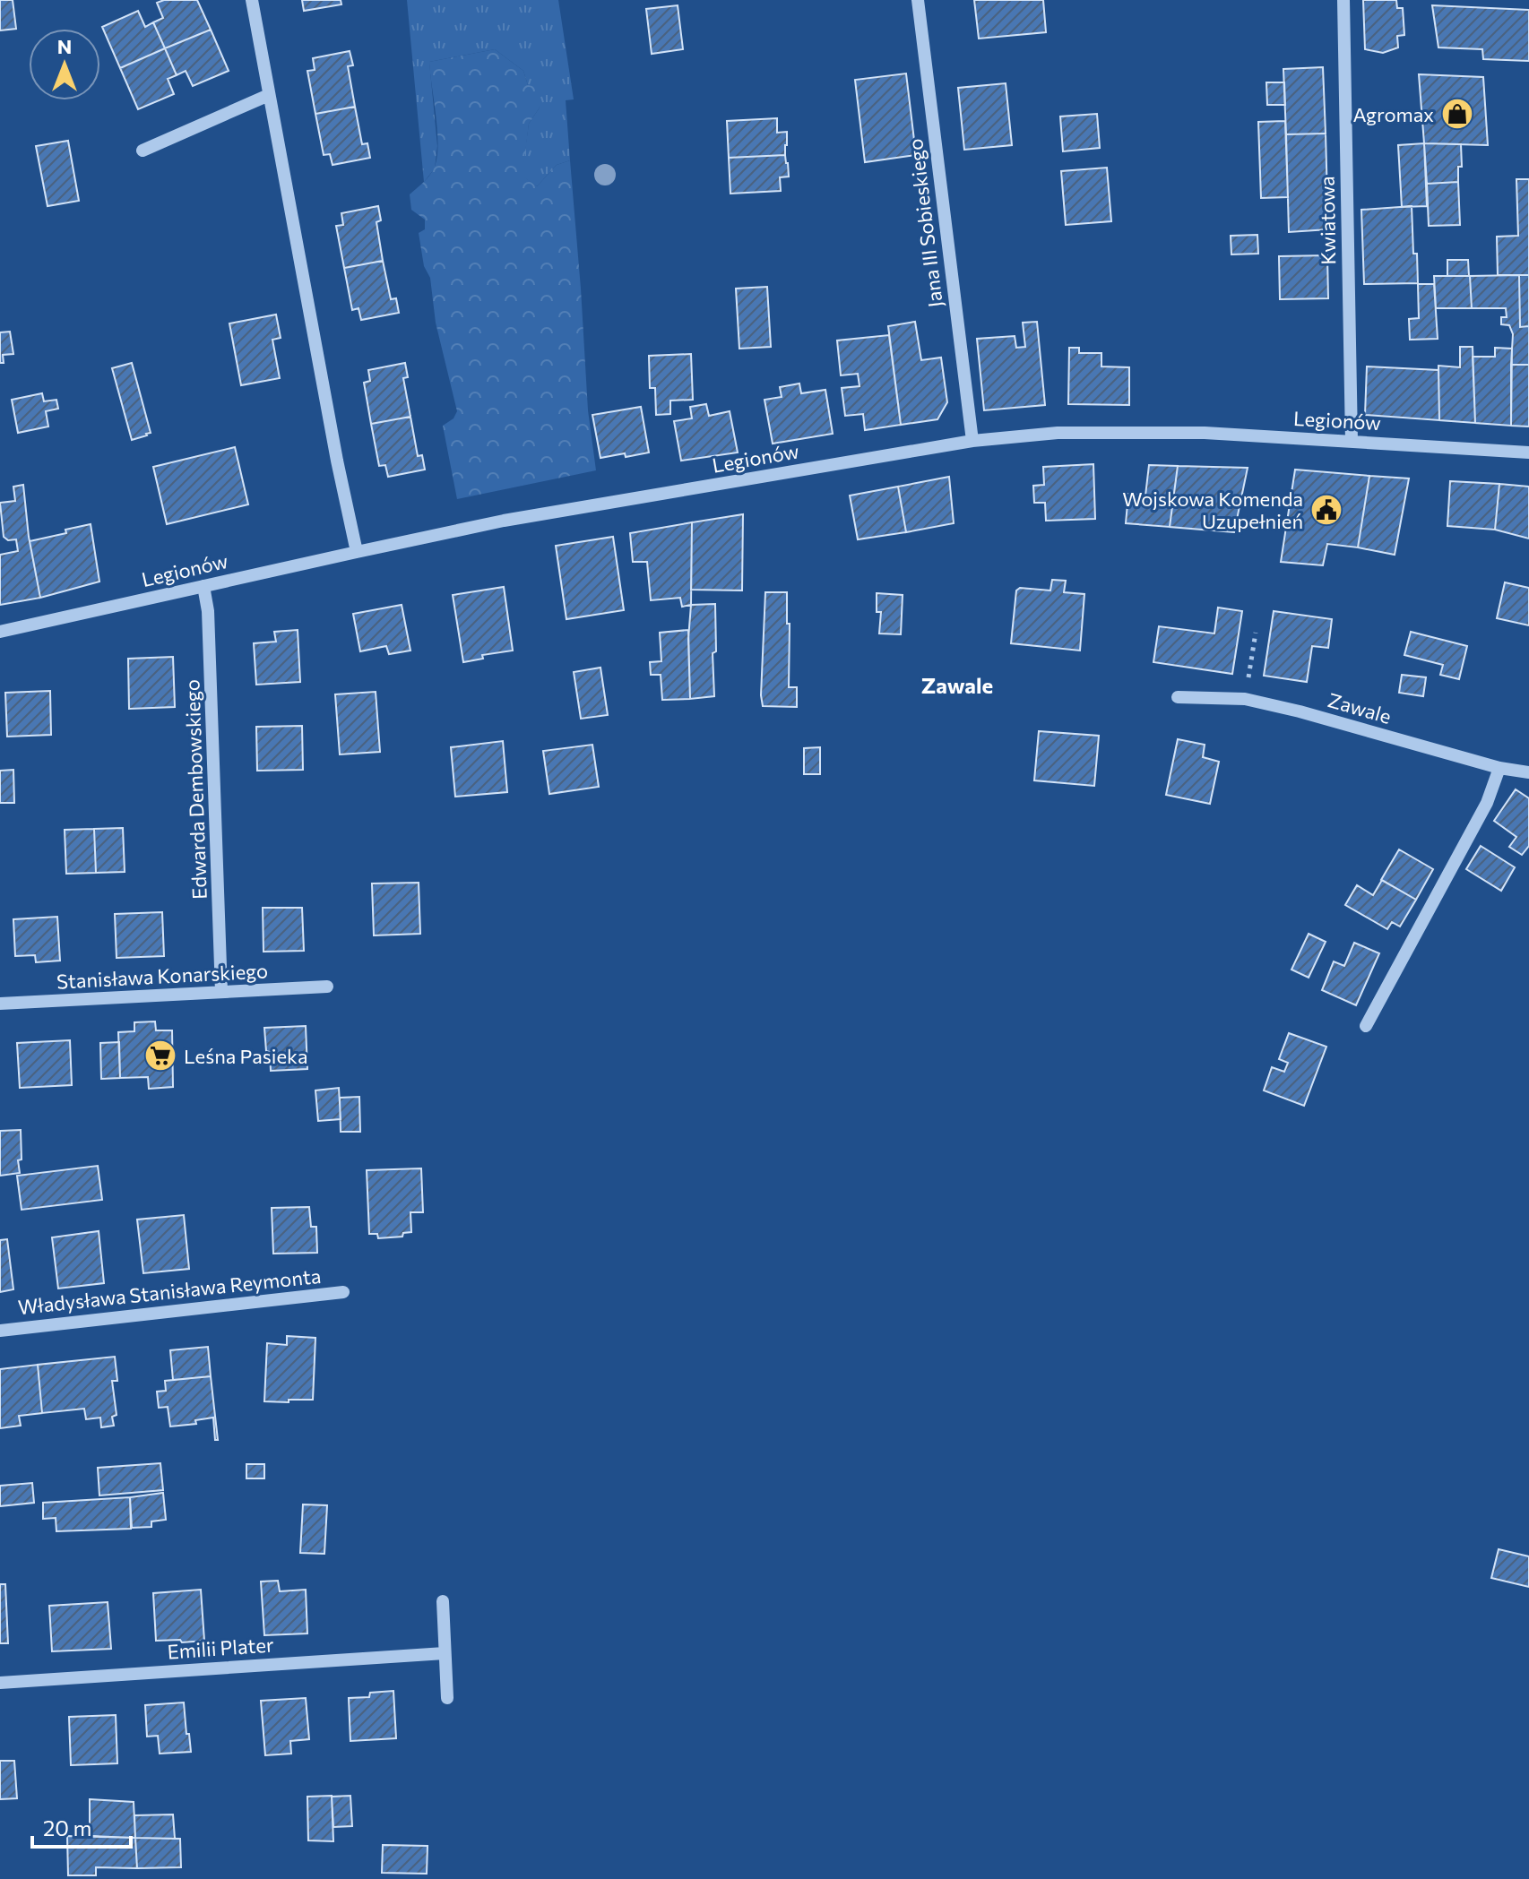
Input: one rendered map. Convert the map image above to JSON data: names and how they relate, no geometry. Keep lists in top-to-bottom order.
{
  "streets": {
    "street": [
      "Kwiatowa",
      "Jana III Sobieskiego",
      "Legionów",
      "Zawale",
      "Edwarda Dembowskiego",
      "Stanisława Konarskiego",
      "Władysława Stanisława Reymonta",
      "Emilii Plater"
    ]
  },
  "crossings": [
    ["Kwiatowa", "Legionów"],
    ["Jana III Sobieskiego", "Legionów"],
    ["Legionów", "Edwarda Dembowskiego"],
    ["Edwarda Dembowskiego", "Stanisława Konarskiego"]
  ],
  "districts": ["Zawale"],
  "places": {
    "shop": ["Agromax"],
    "public building": ["Wojskowa Komenda Uzupełnień"],
    "supermarket": ["Leśna Pasieka"]
  },
  "scale_bar": "20 m",
  "north": "top"
}
